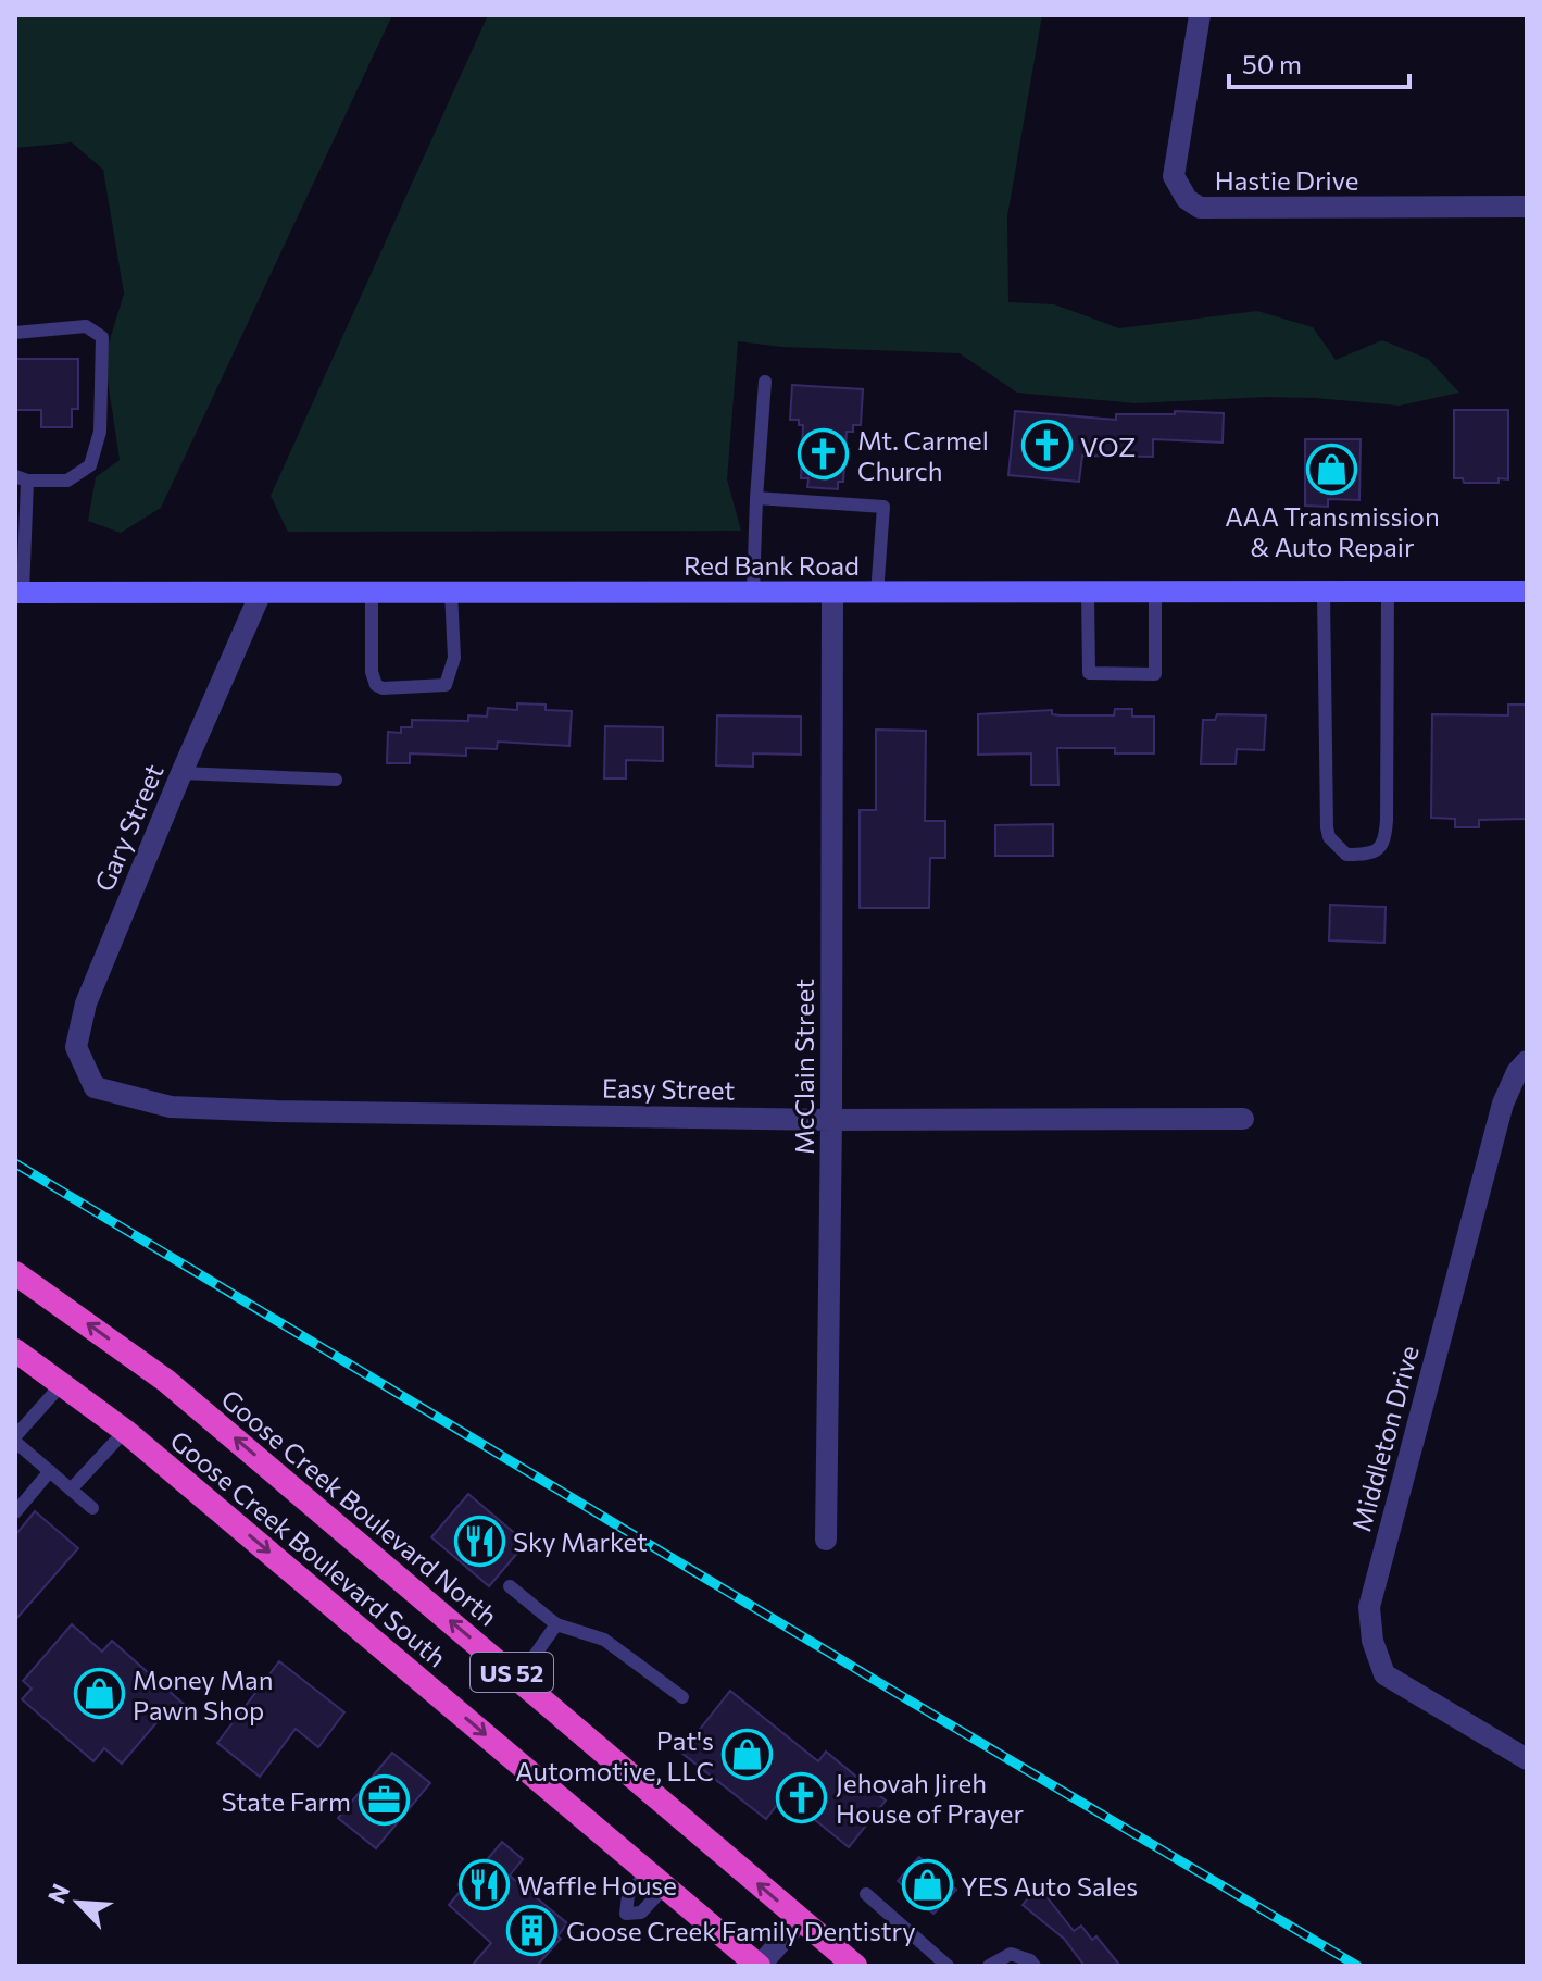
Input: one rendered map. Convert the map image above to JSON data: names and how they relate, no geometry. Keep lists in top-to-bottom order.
{
  "streets": {
    "highway": ["Goose Creek Boulevard North", "Goose Creek Boulevard South", "US 52"],
    "main road": ["Red Bank Road"],
    "street": [
      "Hastie Drive",
      "Gary Street",
      "McClain Street",
      "Easy Street",
      "Middleton Drive"
    ]
  },
  "crossings": [
    ["Red Bank Road", "Gary Street"],
    ["Red Bank Road", "McClain Street"],
    ["Gary Street", "Easy Street"],
    ["McClain Street", "Easy Street"]
  ],
  "one_way": ["Goose Creek Boulevard North", "Goose Creek Boulevard South"],
  "places": {
    "church": ["VOZ", "Mt. Carmel Church", "Jehovah Jireh House of Prayer"],
    "shop": [
      "AAA Transmission & Auto Repair",
      "Money Man Pawn Shop",
      "Pat's Automotive, LLC",
      "YES Auto Sales"
    ],
    "restaurant": ["Sky Market", "Waffle House"],
    "office": ["State Farm"],
    "building": ["Goose Creek Family Dentistry"]
  },
  "scale_bar": "50 m",
  "north": "top left"
}
